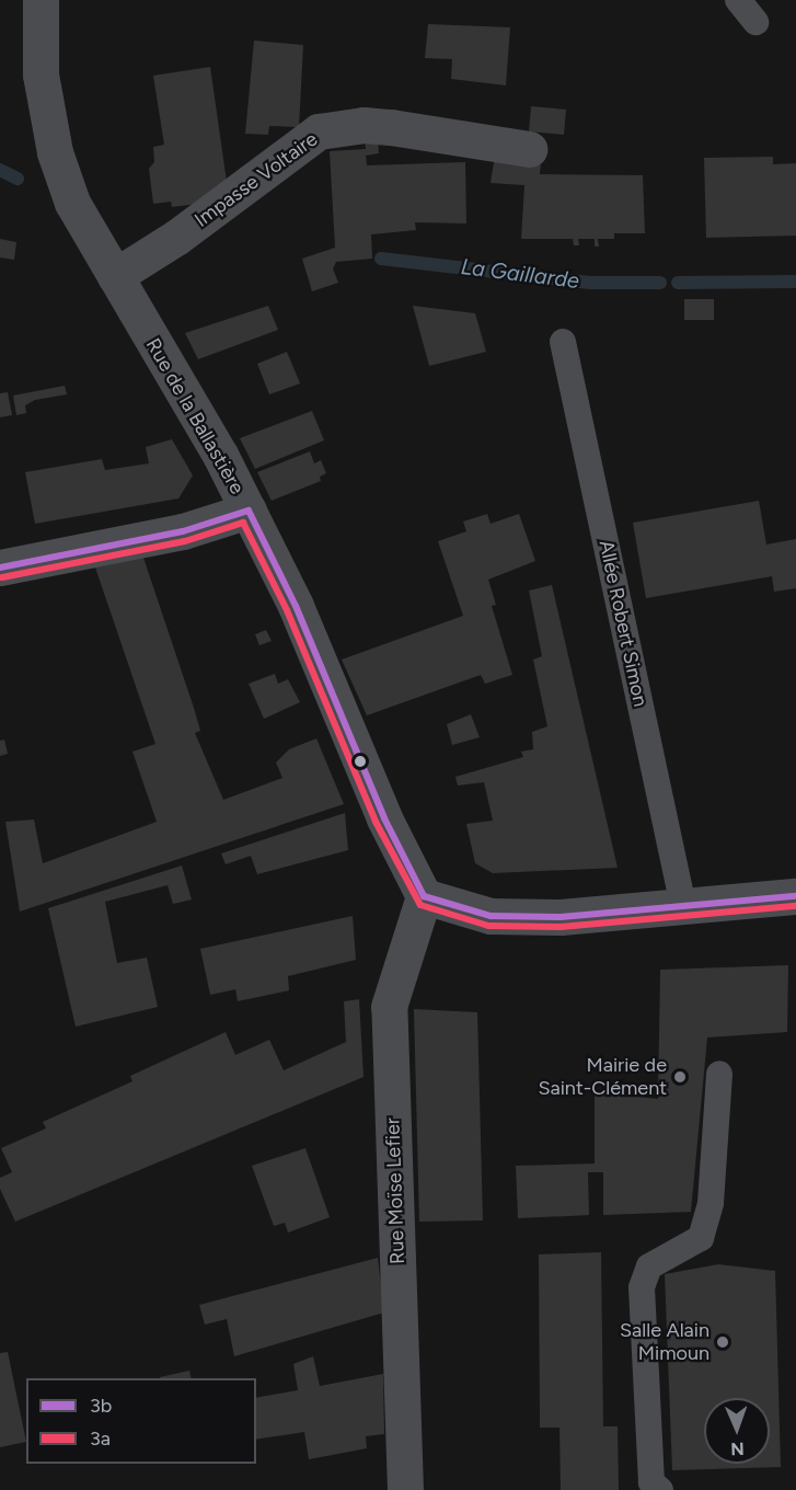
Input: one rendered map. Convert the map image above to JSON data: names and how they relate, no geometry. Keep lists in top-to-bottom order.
{
  "streets": {
    "street": ["Impasse Voltaire", "Rue de la Ballastière", "Rue Moïse Lefier"],
    "lane": ["Allée Robert Simon"]
  },
  "crossings": [
    ["Impasse Voltaire", "Rue de la Ballastière"],
    ["Rue de la Ballastière", "Rue Moïse Lefier"]
  ],
  "water": ["La Gaillarde"],
  "places": ["Mairie de Saint-Clément", "Salle Alain Mimoun"],
  "lines": ["transit line 3b", "transit line 3a"],
  "legend": ["3b", "3a"],
  "north": "bottom"
}
